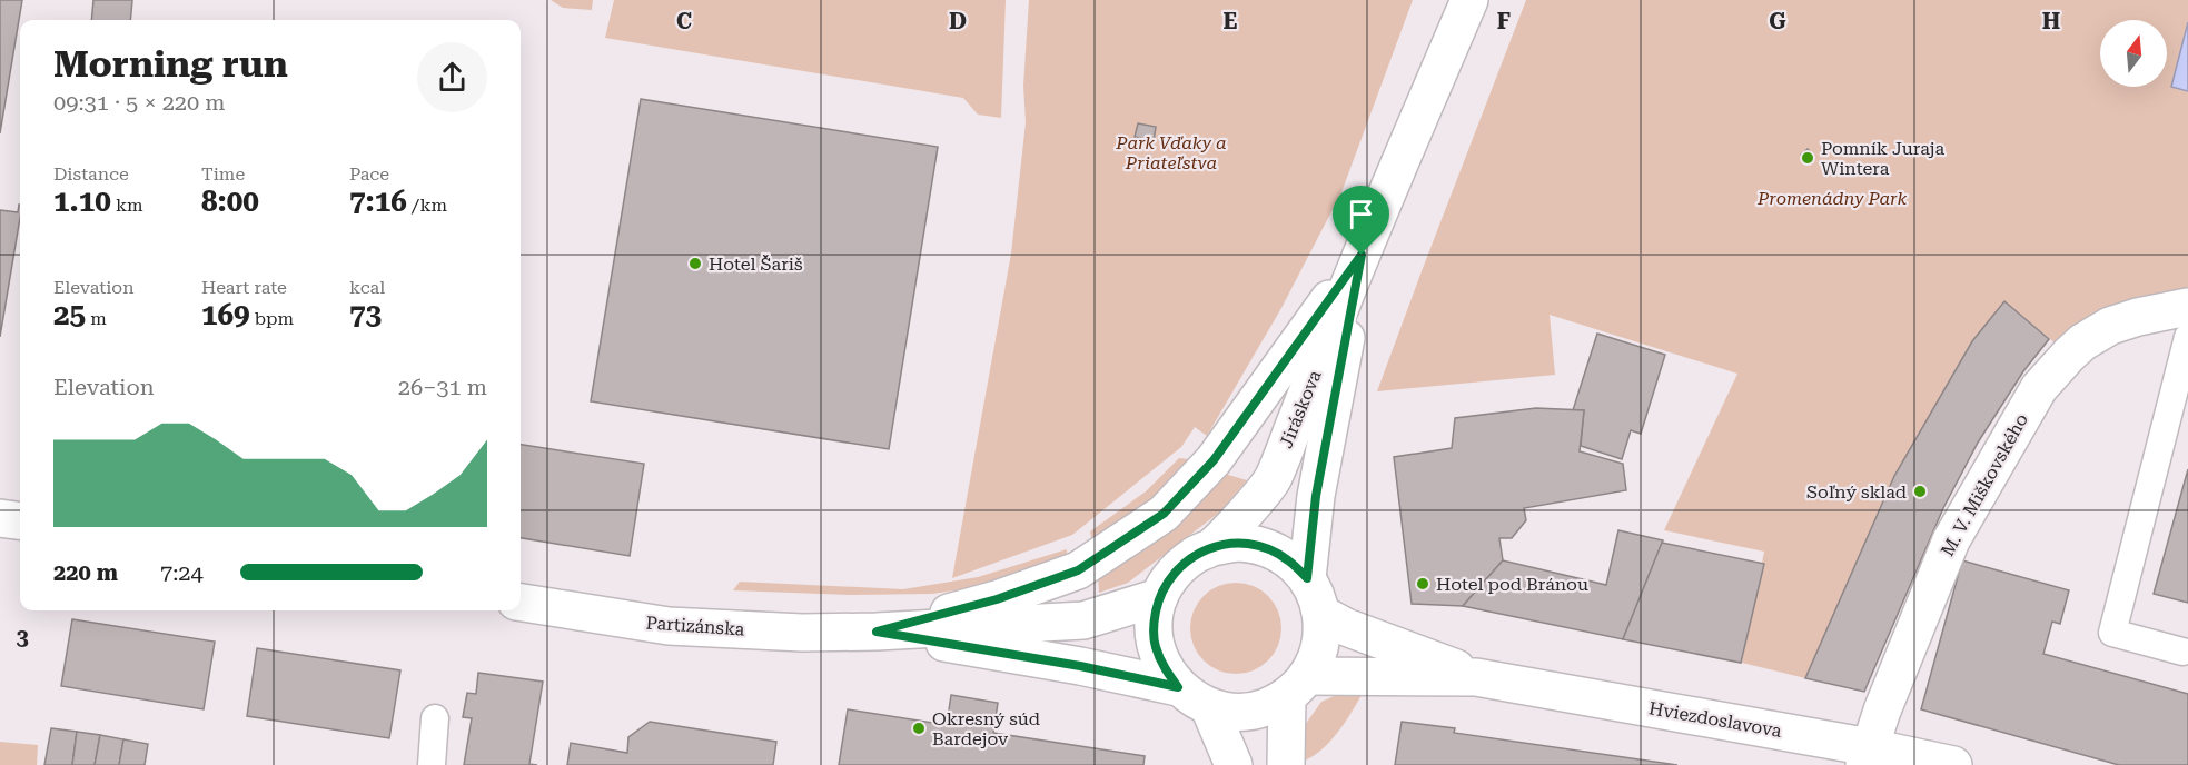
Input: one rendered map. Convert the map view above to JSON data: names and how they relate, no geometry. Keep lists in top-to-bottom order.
{
  "streets": {
    "street": [
      "Jiráskova",
      "M. V. Miškovského",
      "Partizánska",
      "Hviezdoslavova"
    ]
  },
  "crossings": [
    ["Jiráskova", "Partizánska"],
    ["Jiráskova", "Hviezdoslavova"],
    ["M. V. Miškovského", "Hviezdoslavova"],
    ["Partizánska", "Hviezdoslavova"]
  ],
  "parks": ["Park Vďaky a Priateľstva", "Promenádny Park"],
  "places": [
    "Pomník Juraja Wintera",
    "Hotel Šariš",
    "Soľný sklad",
    "Hotel pod Bránou",
    "Okresný súd Bardejov"
  ],
  "north": "top",
  "page": {
    "heading": ["Morning run", "09:31 · 5 × 220 m"],
    "stats": [
      ["Distance", "1.10 km"],
      ["Time", "8:00"],
      ["Pace", "7:16 /km"],
      ["Elevation", "25 m"],
      ["Heart rate", "169 bpm"],
      ["kcal", "73"]
    ],
    "chart": ["Elevation", "26–31 m"],
    "list": [
      {
        "name": "220 m",
        "note": "7:24"
      }
    ]
  },
  "grid": {
    "columns": [
      "C",
      "D",
      "E",
      "F",
      "G",
      "H"
    ],
    "rows": ["3"]
  }
}
